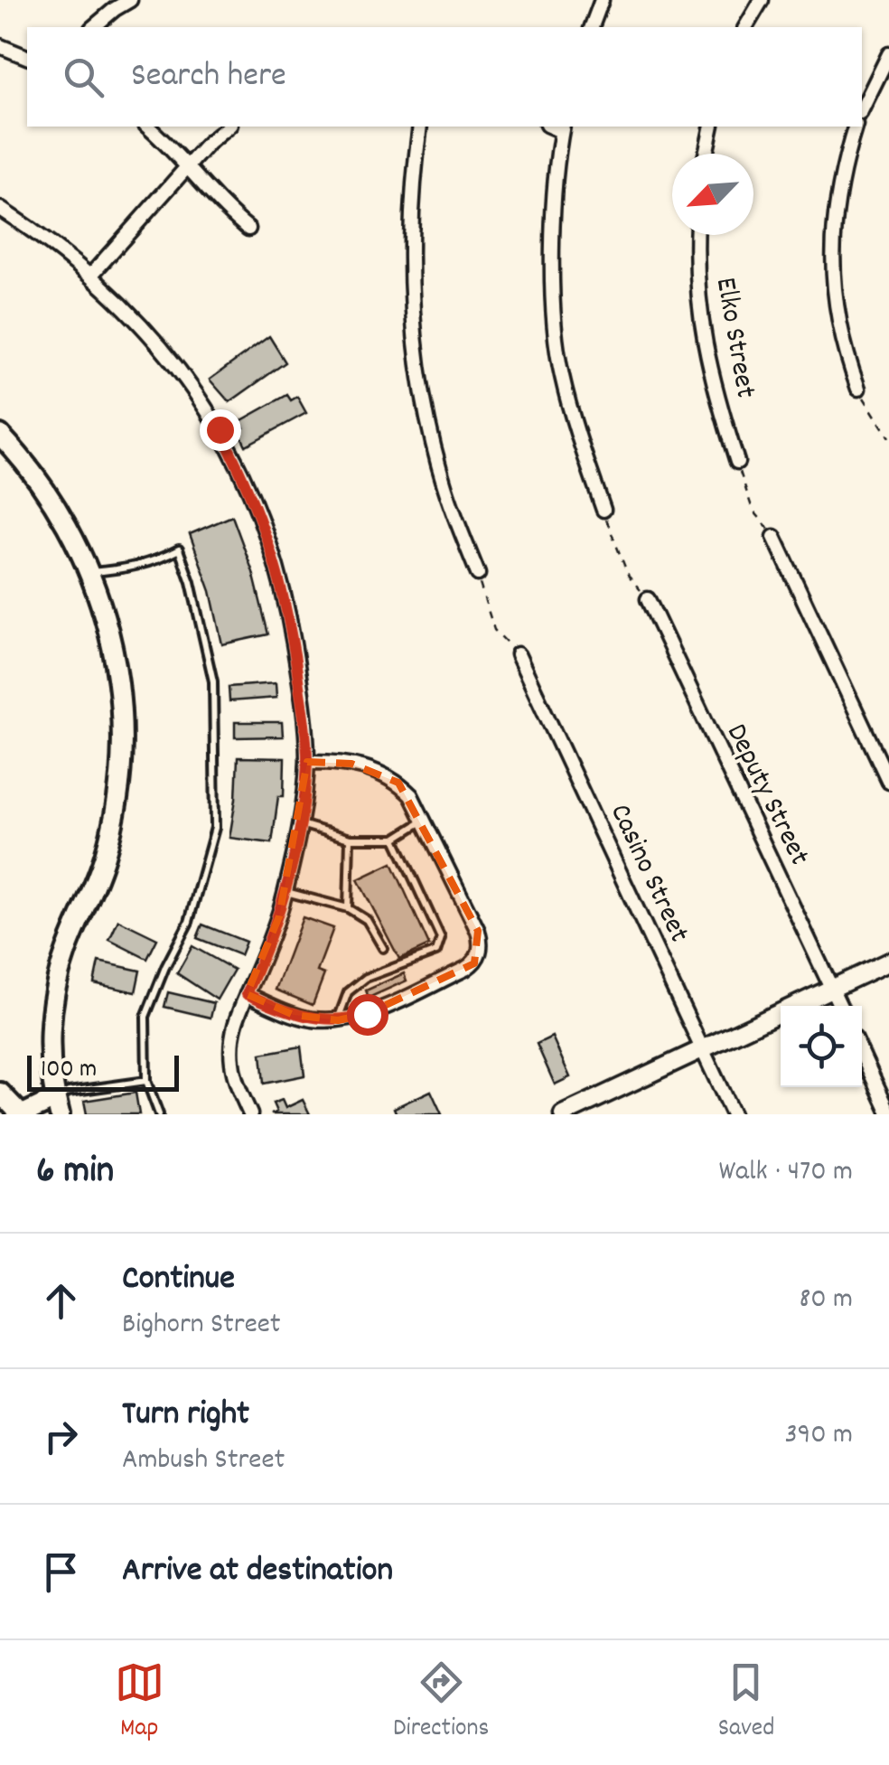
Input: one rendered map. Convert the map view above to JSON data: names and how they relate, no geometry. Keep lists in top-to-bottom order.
{
  "streets": {
    "street": ["Elko Street", "Deputy Street", "Casino Street"]
  },
  "scale_bar": "100 m",
  "north": "bottom left",
  "page": {
    "search": "Search here",
    "scale": "100 m",
    "heading": ["6 min", "Walk · 470 m"],
    "list": [
      ["Continue", "Bighorn Street", "80 m"],
      ["Turn right", "Ambush Street", "390 m"],
      "Arrive at destination"
    ],
    "nav": ["Map", "Directions", "Saved"]
  }
}
